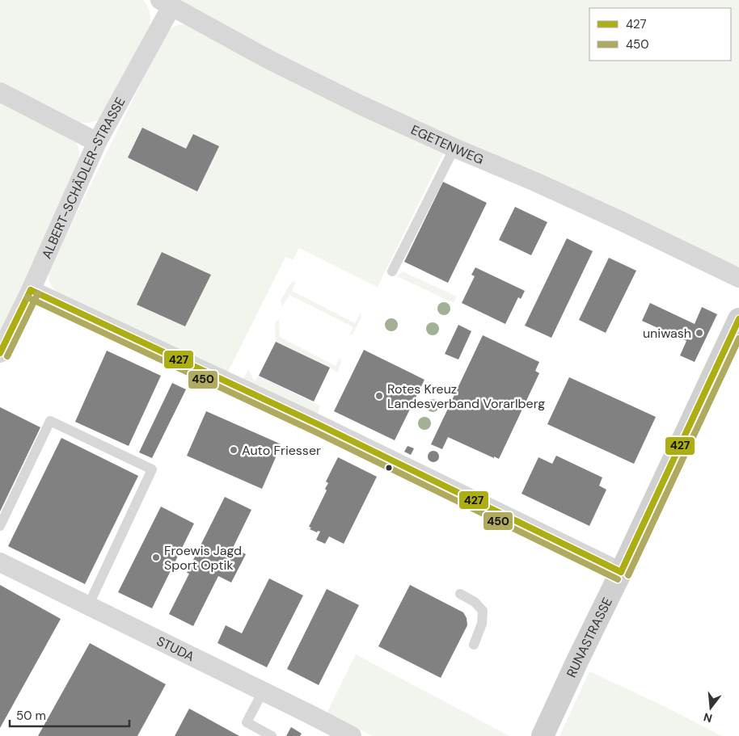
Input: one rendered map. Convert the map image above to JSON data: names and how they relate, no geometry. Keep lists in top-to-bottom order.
{
  "streets": {
    "street": [
      "EGETENWEG",
      "ALBERT-SCHÄDLER-STRASSE",
      "RUNASTRASSE",
      "STUDA"
    ]
  },
  "crossings": [
    ["EGETENWEG", "ALBERT-SCHÄDLER-STRASSE"]
  ],
  "places": [
    "uniwash",
    "Rotes Kreuz Landesverband Vorarlberg",
    "Auto Friesser",
    "Froewis Jagd Sport Optik"
  ],
  "lines": ["transit line 427", "transit line 450"],
  "legend": ["427", "450"],
  "scale_bar": "50 m",
  "north": "bottom"
}
